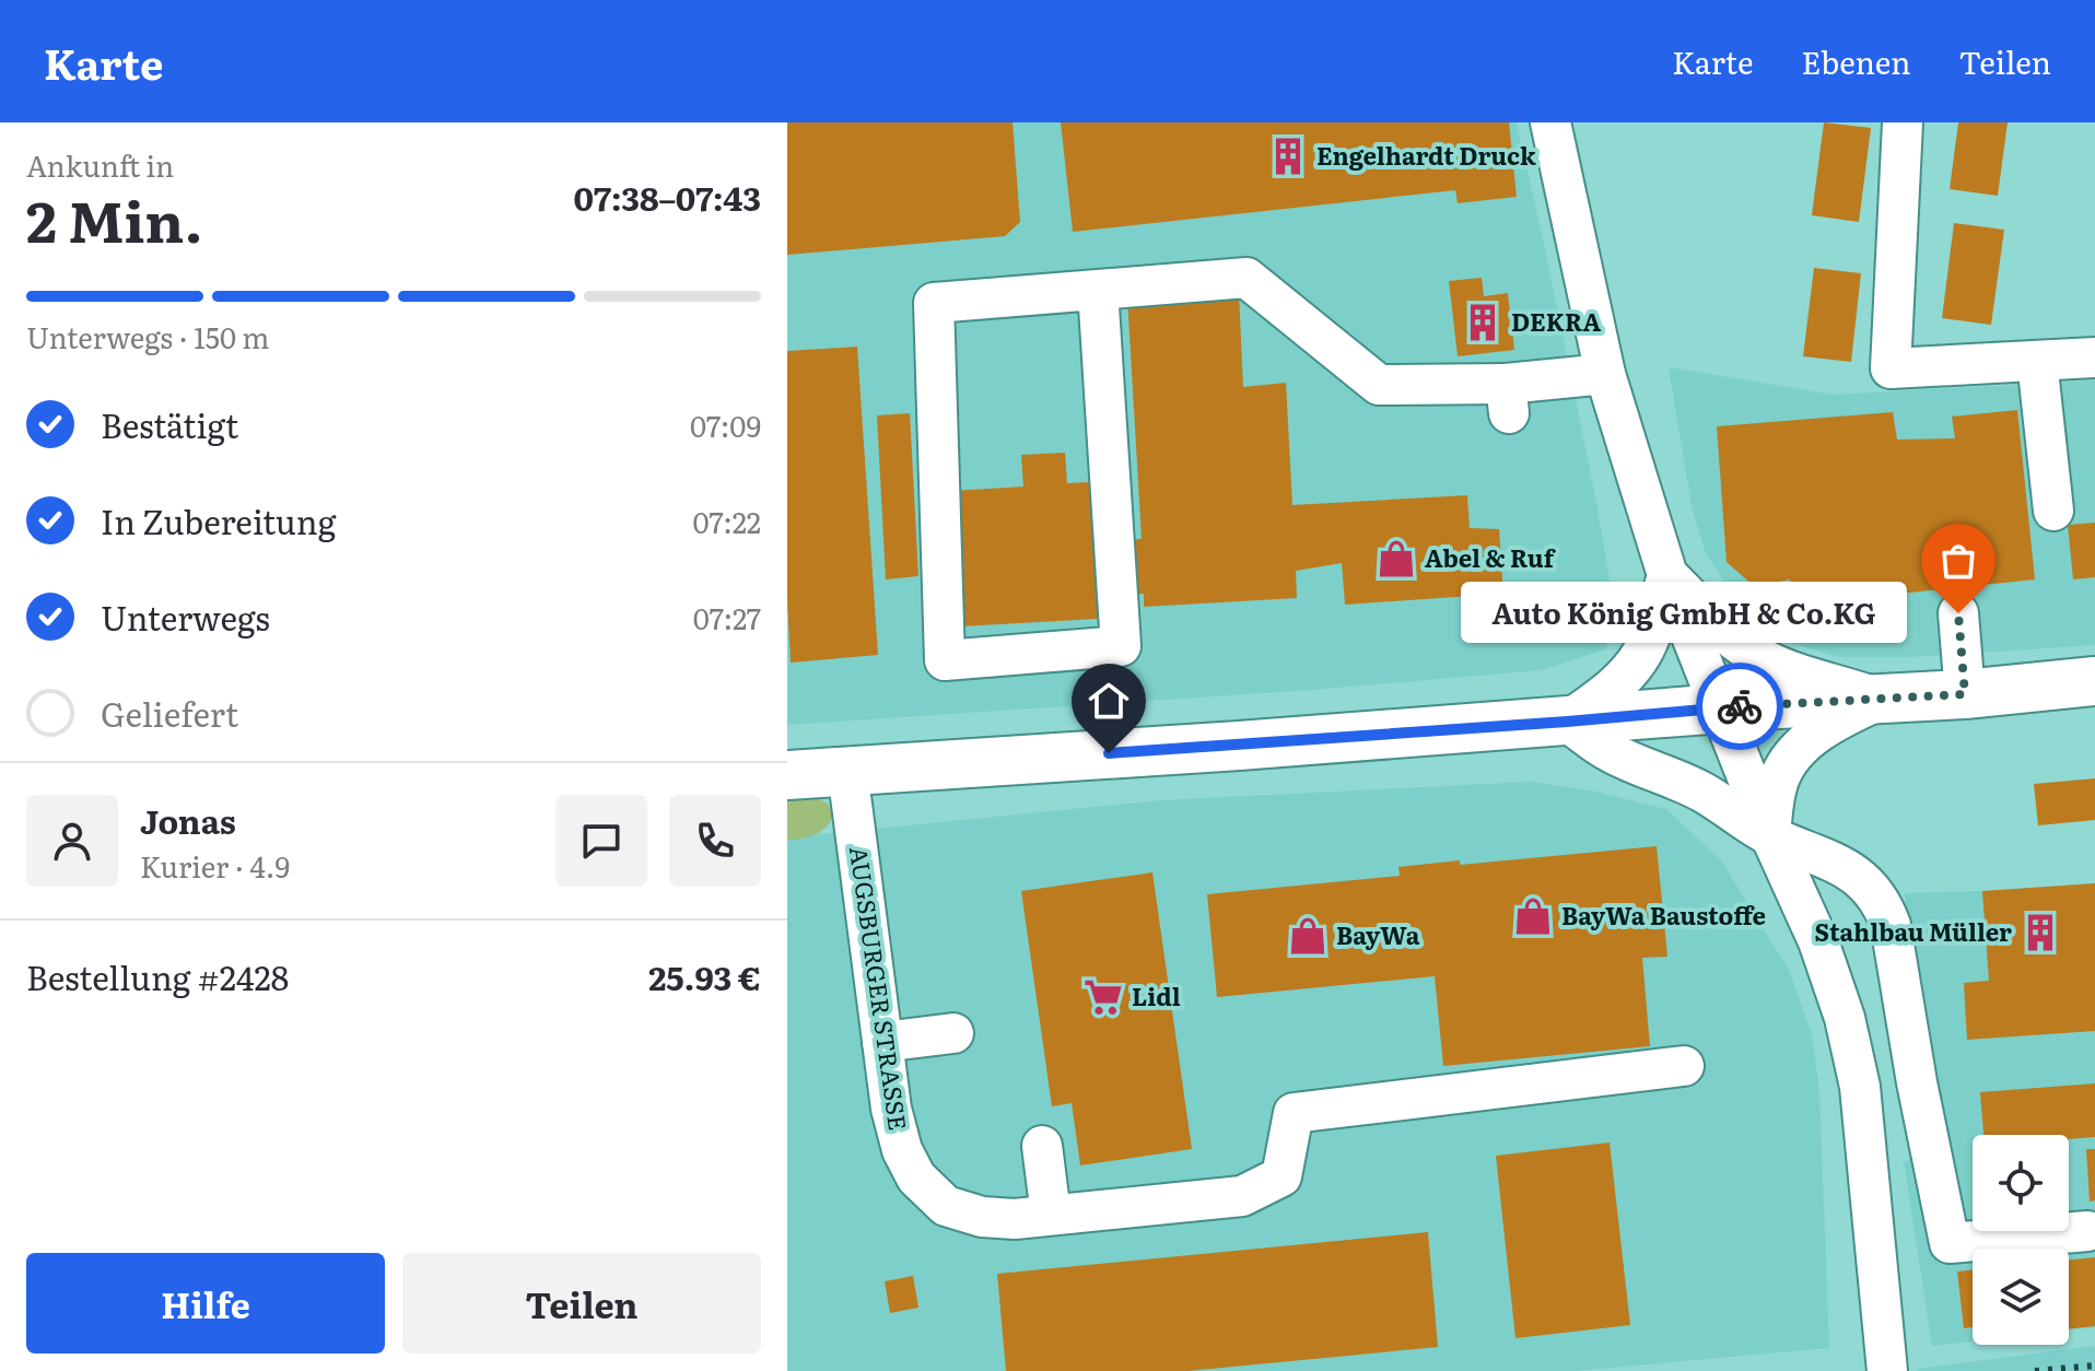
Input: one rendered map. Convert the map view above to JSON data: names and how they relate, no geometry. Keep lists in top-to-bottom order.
{
  "streets": {
    "street": ["AUGSBURGER STRASSE"]
  },
  "places": {
    "building": ["Engelhardt Druck", "DEKRA", "Stahlbau Müller"],
    "shop": ["Abel & Ruf", "BayWa Baustoffe", "BayWa"],
    "other": ["Auto König GmbH & Co.KG"],
    "supermarket": ["Lidl"]
  },
  "page": {
    "header": "Karte",
    "nav": ["Karte", "Ebenen", "Teilen"],
    "heading": ["2 Min.", "Ankunft in", "07:38–07:43"],
    "panel": [
      "Jonas",
      "Kurier · 4.9",
      "Bestellung #2428",
      "25.93 €"
    ],
    "bar": "Unterwegs · 150 m",
    "list": [
      ["Bestätigt", "07:09"],
      ["In Zubereitung", "07:22"],
      ["Unterwegs", "07:27"],
      "Geliefert"
    ],
    "bubble": "Auto König GmbH & Co.KG",
    "buttons": ["Hilfe", "Teilen"]
  }
}
